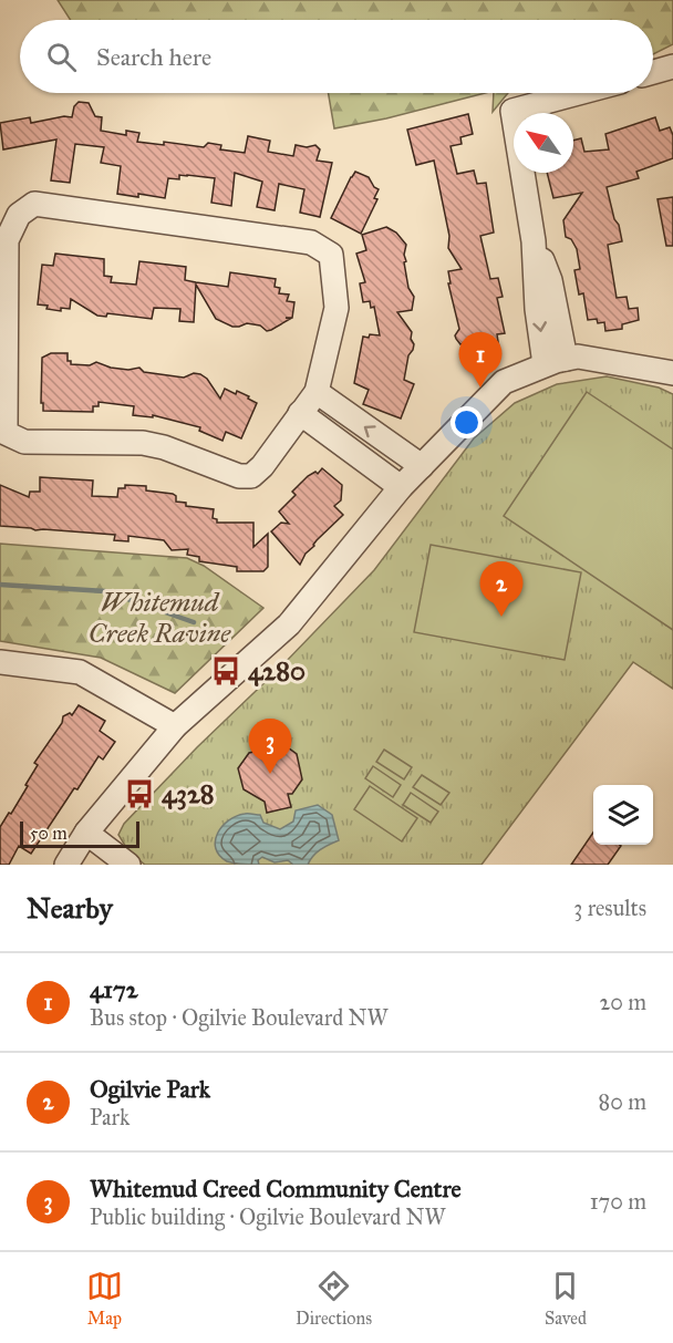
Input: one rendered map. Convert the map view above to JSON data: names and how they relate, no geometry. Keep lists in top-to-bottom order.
{
  "parks": ["Whitemud Creek Ravine"],
  "places": {
    "bus stop": ["4280", "4328"]
  },
  "scale_bar": "50 m",
  "north": "top left",
  "page": {
    "search": "Search here",
    "pins": ["1", "2", "3"],
    "scale": "50 m",
    "heading": ["Nearby", "3 results"],
    "list": [
      {
        "mark": "1",
        "name": "4172",
        "note": "Bus stop · Ogilvie Boulevard NW",
        "value": "20 m"
      },
      {
        "mark": "2",
        "name": "Ogilvie Park",
        "note": "Park",
        "value": "80 m"
      },
      {
        "mark": "3",
        "name": "Whitemud Creed Community Centre",
        "note": "Public building · Ogilvie Boulevard NW",
        "value": "170 m"
      }
    ],
    "nav": ["Map", "Directions", "Saved"]
  }
}
